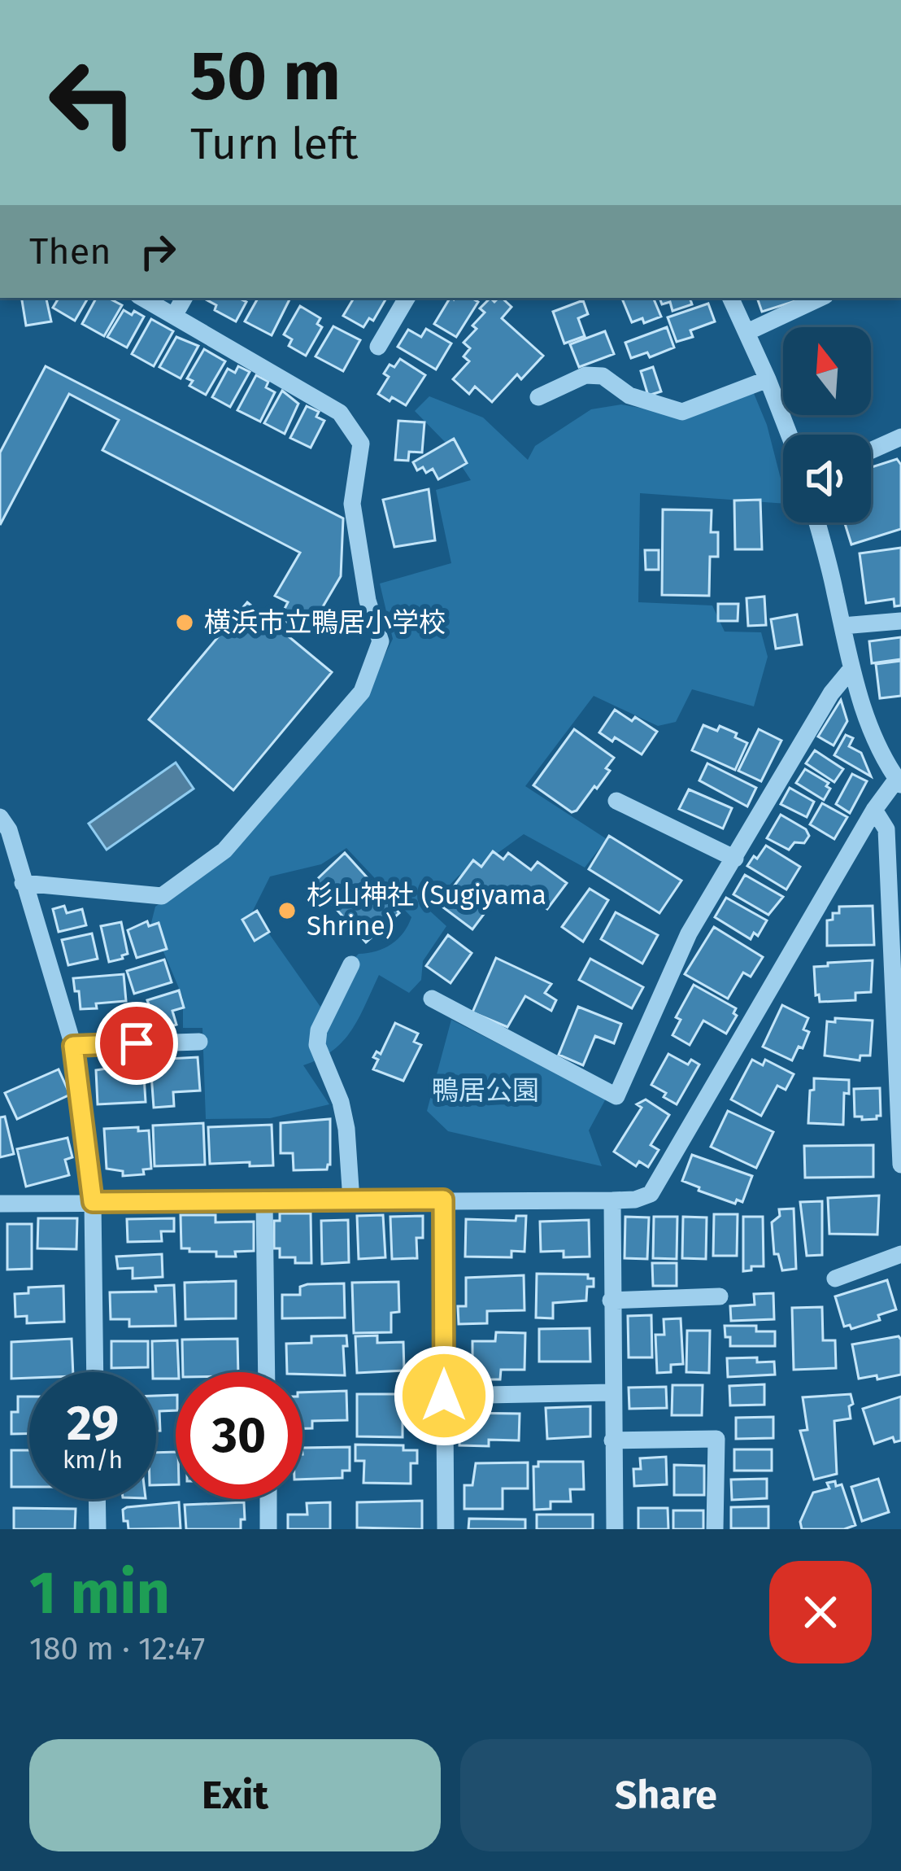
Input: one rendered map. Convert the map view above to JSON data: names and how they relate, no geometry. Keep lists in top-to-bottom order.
{
  "parks": ["鴨居公園"],
  "places": ["横浜市立鴨居小学校", "杉山神社 (Sugiyama Shrine)"],
  "north": "top",
  "page": {
    "turn": ["50 m", "Turn left"],
    "then": "Then",
    "speed": "29 km/h",
    "limit": "30",
    "heading": ["1 min", "180 m · 12:47"],
    "buttons": ["Exit", "Share"]
  }
}
